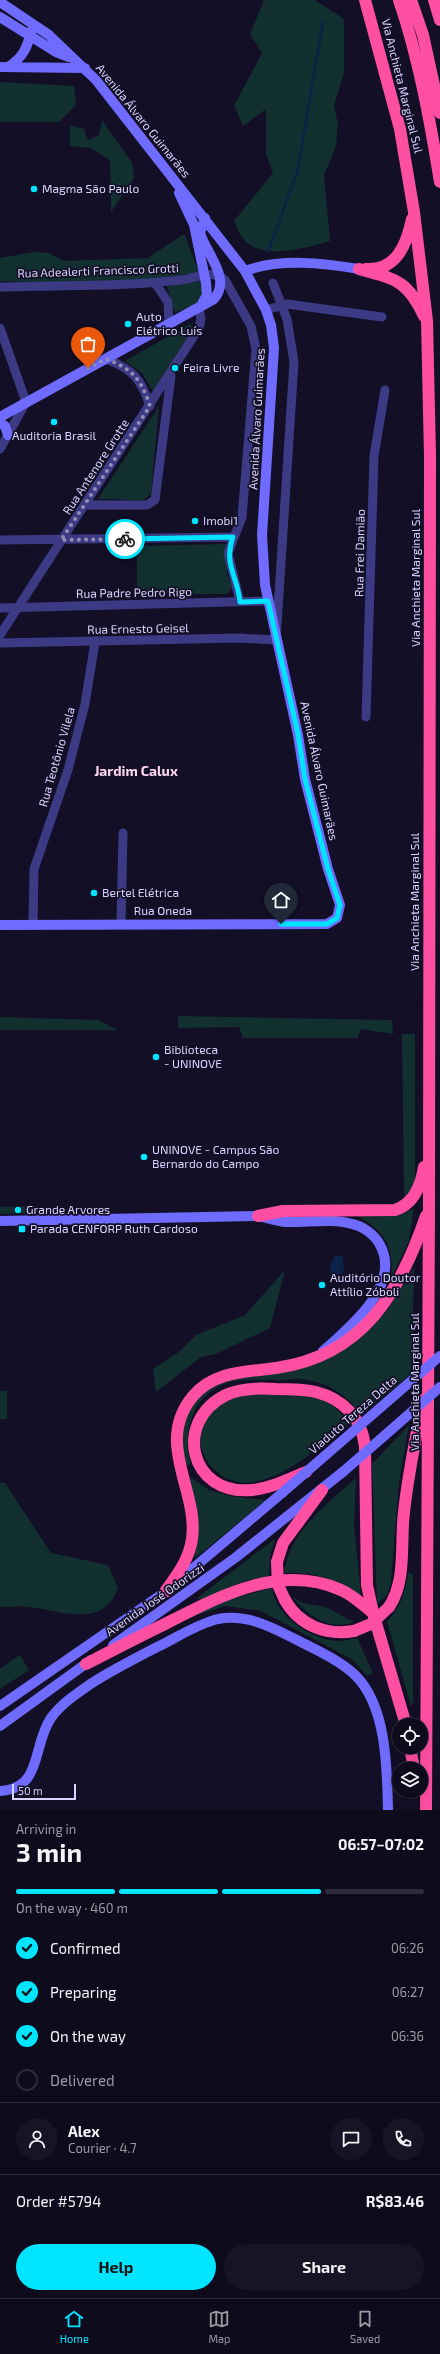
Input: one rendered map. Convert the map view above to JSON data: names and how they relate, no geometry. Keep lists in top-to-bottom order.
{
  "streets": {
    "highway": ["Via Anchieta Marginal Sul"],
    "street": [
      "Avenida Álvaro Guimarães",
      "Rua Adealerti Francisco Grotti",
      "Rua Antenore Grotte",
      "Rua Frei Damião",
      "Rua Padre Pedro Rigo",
      "Rua Ernesto Geisel",
      "Rua Teotônio Vilela",
      "Rua Oneda",
      "Viaduto Tereza Delta",
      "Avenida José Odorizzi"
    ]
  },
  "crossings": [
    ["Avenida Álvaro Guimarães", "Rua Adealerti Francisco Grotti"],
    ["Avenida Álvaro Guimarães", "Rua Padre Pedro Rigo"],
    ["Avenida Álvaro Guimarães", "Rua Ernesto Geisel"],
    ["Avenida Álvaro Guimarães", "Rua Oneda"],
    ["Rua Antenore Grotte", "Rua Padre Pedro Rigo"],
    ["Rua Ernesto Geisel", "Rua Teotônio Vilela"],
    ["Rua Teotônio Vilela", "Rua Oneda"],
    ["Viaduto Tereza Delta", "Avenida José Odorizzi"]
  ],
  "districts": ["Jardim Calux"],
  "places": {
    "other": [
      "Magma São Paulo",
      "Auto Elétrico Luís",
      "Feira Livre",
      "Auditoria Brasil",
      "Imobi1",
      "Bertel Elétrica",
      "Biblioteca - UNINOVE",
      "UNINOVE - Campus São Bernardo do Campo",
      "Grande Arvores",
      "Auditório Doutor Attílio Zóboli"
    ],
    "transit": ["Parada CENFORP Ruth Cardoso"]
  },
  "scale_bar": "50 m",
  "page": {
    "scale": "50 m",
    "heading": ["3 min", "Arriving in", "06:57–07:02"],
    "panel": [
      "Alex",
      "Courier · 4.7",
      "Order #5794",
      "R$83.46"
    ],
    "bar": "On the way · 460 m",
    "list": [
      ["Confirmed", "06:26"],
      ["Preparing", "06:27"],
      ["On the way", "06:36"],
      "Delivered"
    ],
    "buttons": ["Help", "Share"],
    "tabs": ["Home", "Map", "Saved"]
  }
}
